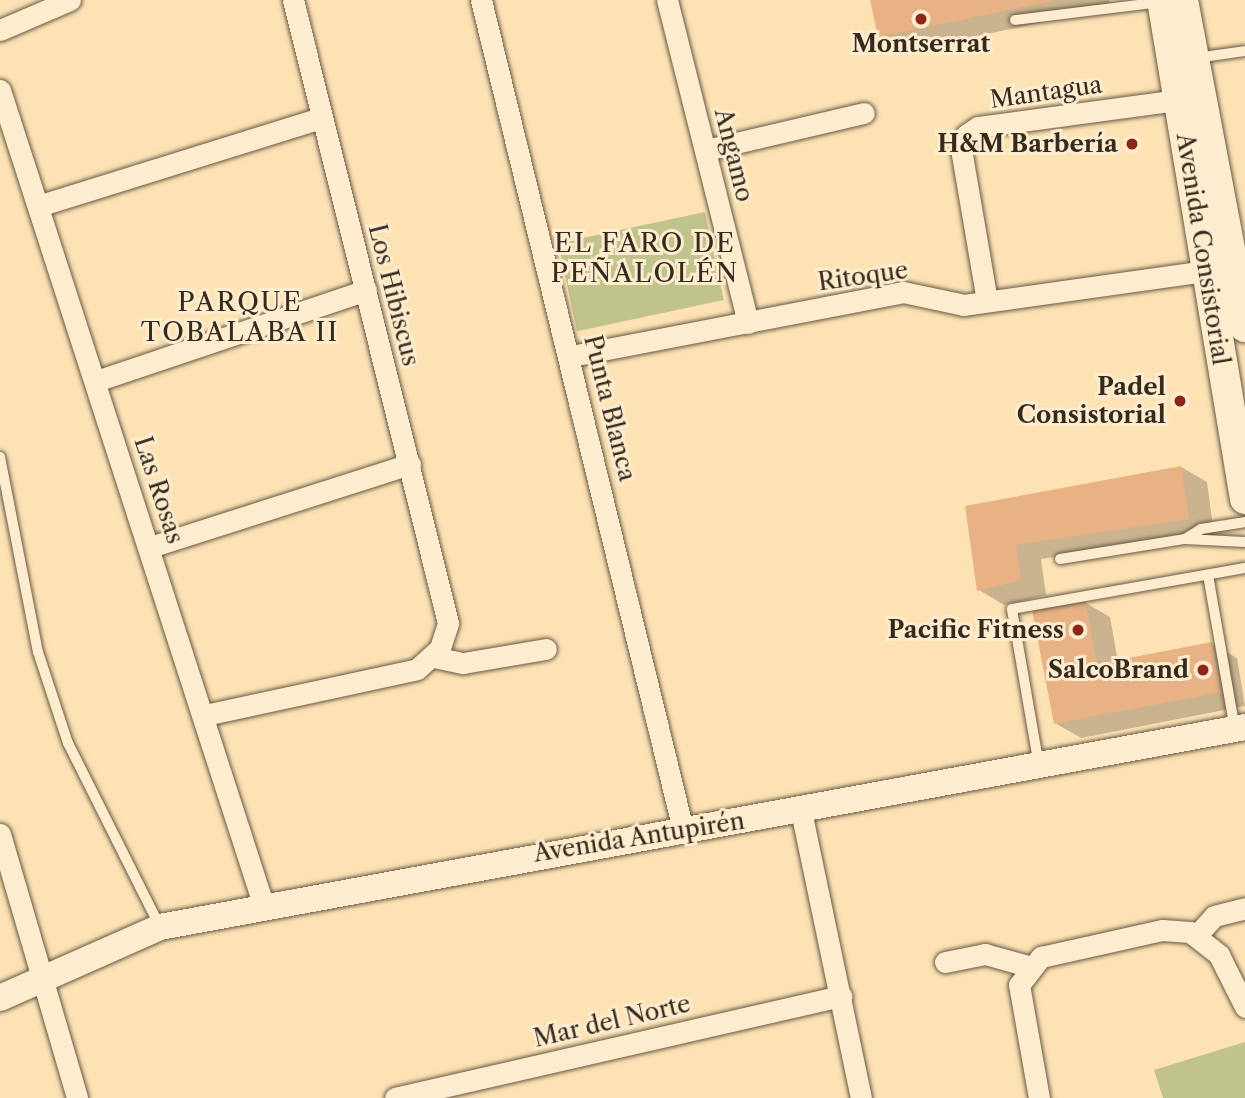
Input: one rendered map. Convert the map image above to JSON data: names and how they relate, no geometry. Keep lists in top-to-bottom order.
{
  "streets": {
    "main road": ["Avenida Consistorial"],
    "street": [
      "Mantagua",
      "Angamo",
      "Ritoque",
      "Los Hibiscus",
      "Punta Blanca",
      "Las Rosas",
      "Avenida Antupirén",
      "Mar del Norte"
    ]
  },
  "crossings": [
    ["Mantagua", "Avenida Consistorial"],
    ["Mantagua", "Ritoque"],
    ["Angamo", "Ritoque"],
    ["Avenida Consistorial", "Ritoque"],
    ["Ritoque", "Punta Blanca"],
    ["Punta Blanca", "Avenida Antupirén"],
    ["Las Rosas", "Avenida Antupirén"]
  ],
  "districts": ["EL FARO DE PEÑALOLÉN", "PARQUE TOBALABA II"],
  "places": [
    "Montserrat",
    "H&M Barbería",
    "Padel Consistorial",
    "Pacific Fitness",
    "SalcoBrand"
  ]
}
